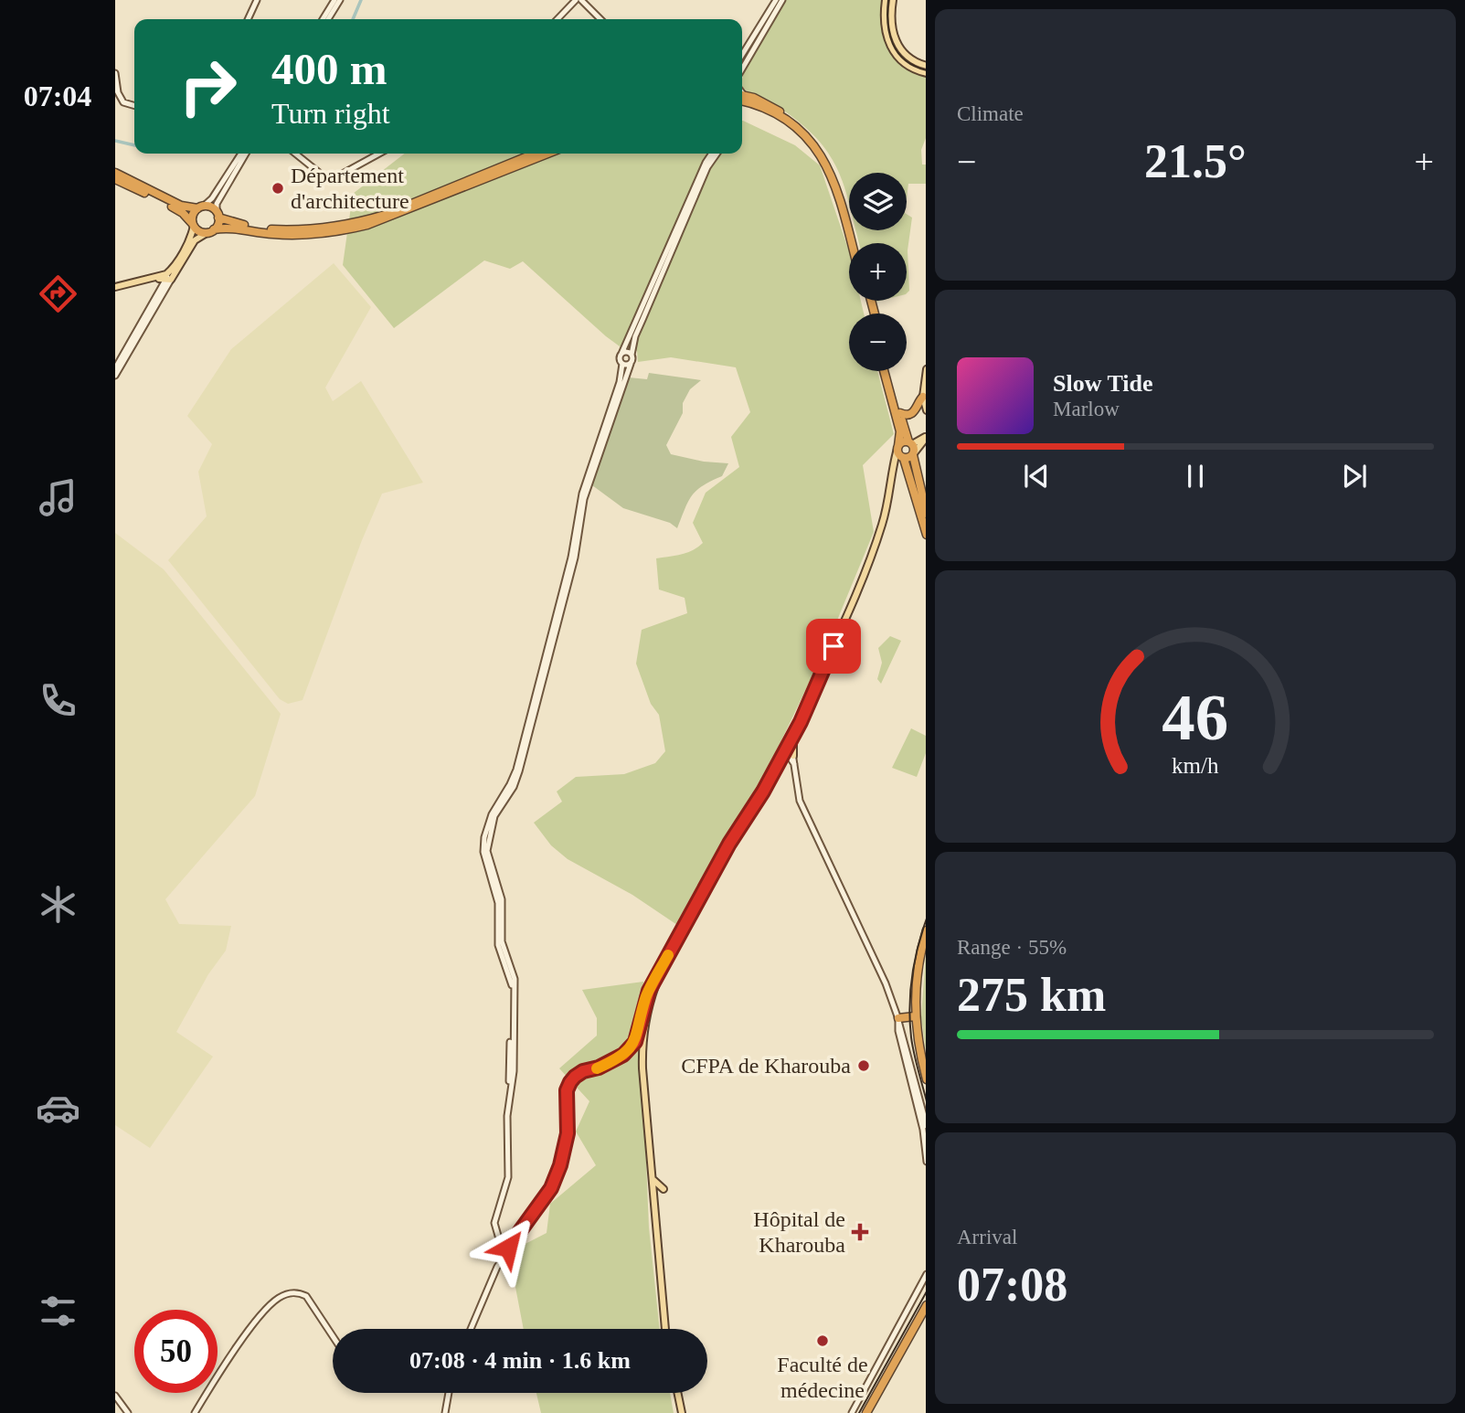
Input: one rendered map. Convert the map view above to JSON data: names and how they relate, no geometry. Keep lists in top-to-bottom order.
{
  "places": {
    "other": ["Département d'architecture", "CFPA de Kharouba", "Faculté de médecine"],
    "health": ["Hôpital de Kharouba"]
  },
  "page": {
    "tabs": "07:04",
    "tile": [
      "Climate",
      ["Range · 55%", "275 km"],
      ["Arrival", "07:08"]
    ],
    "turn": ["400 m", "Turn right"],
    "heat": ["−", "21.5°", "+"],
    "map_buttons": ["+", "−"],
    "song": ["Slow Tide", "Marlow"],
    "limit": "50",
    "trip": "07:08 · 4 min · 1.6 km",
    "gauge": ["46", "km/h"]
  }
}
